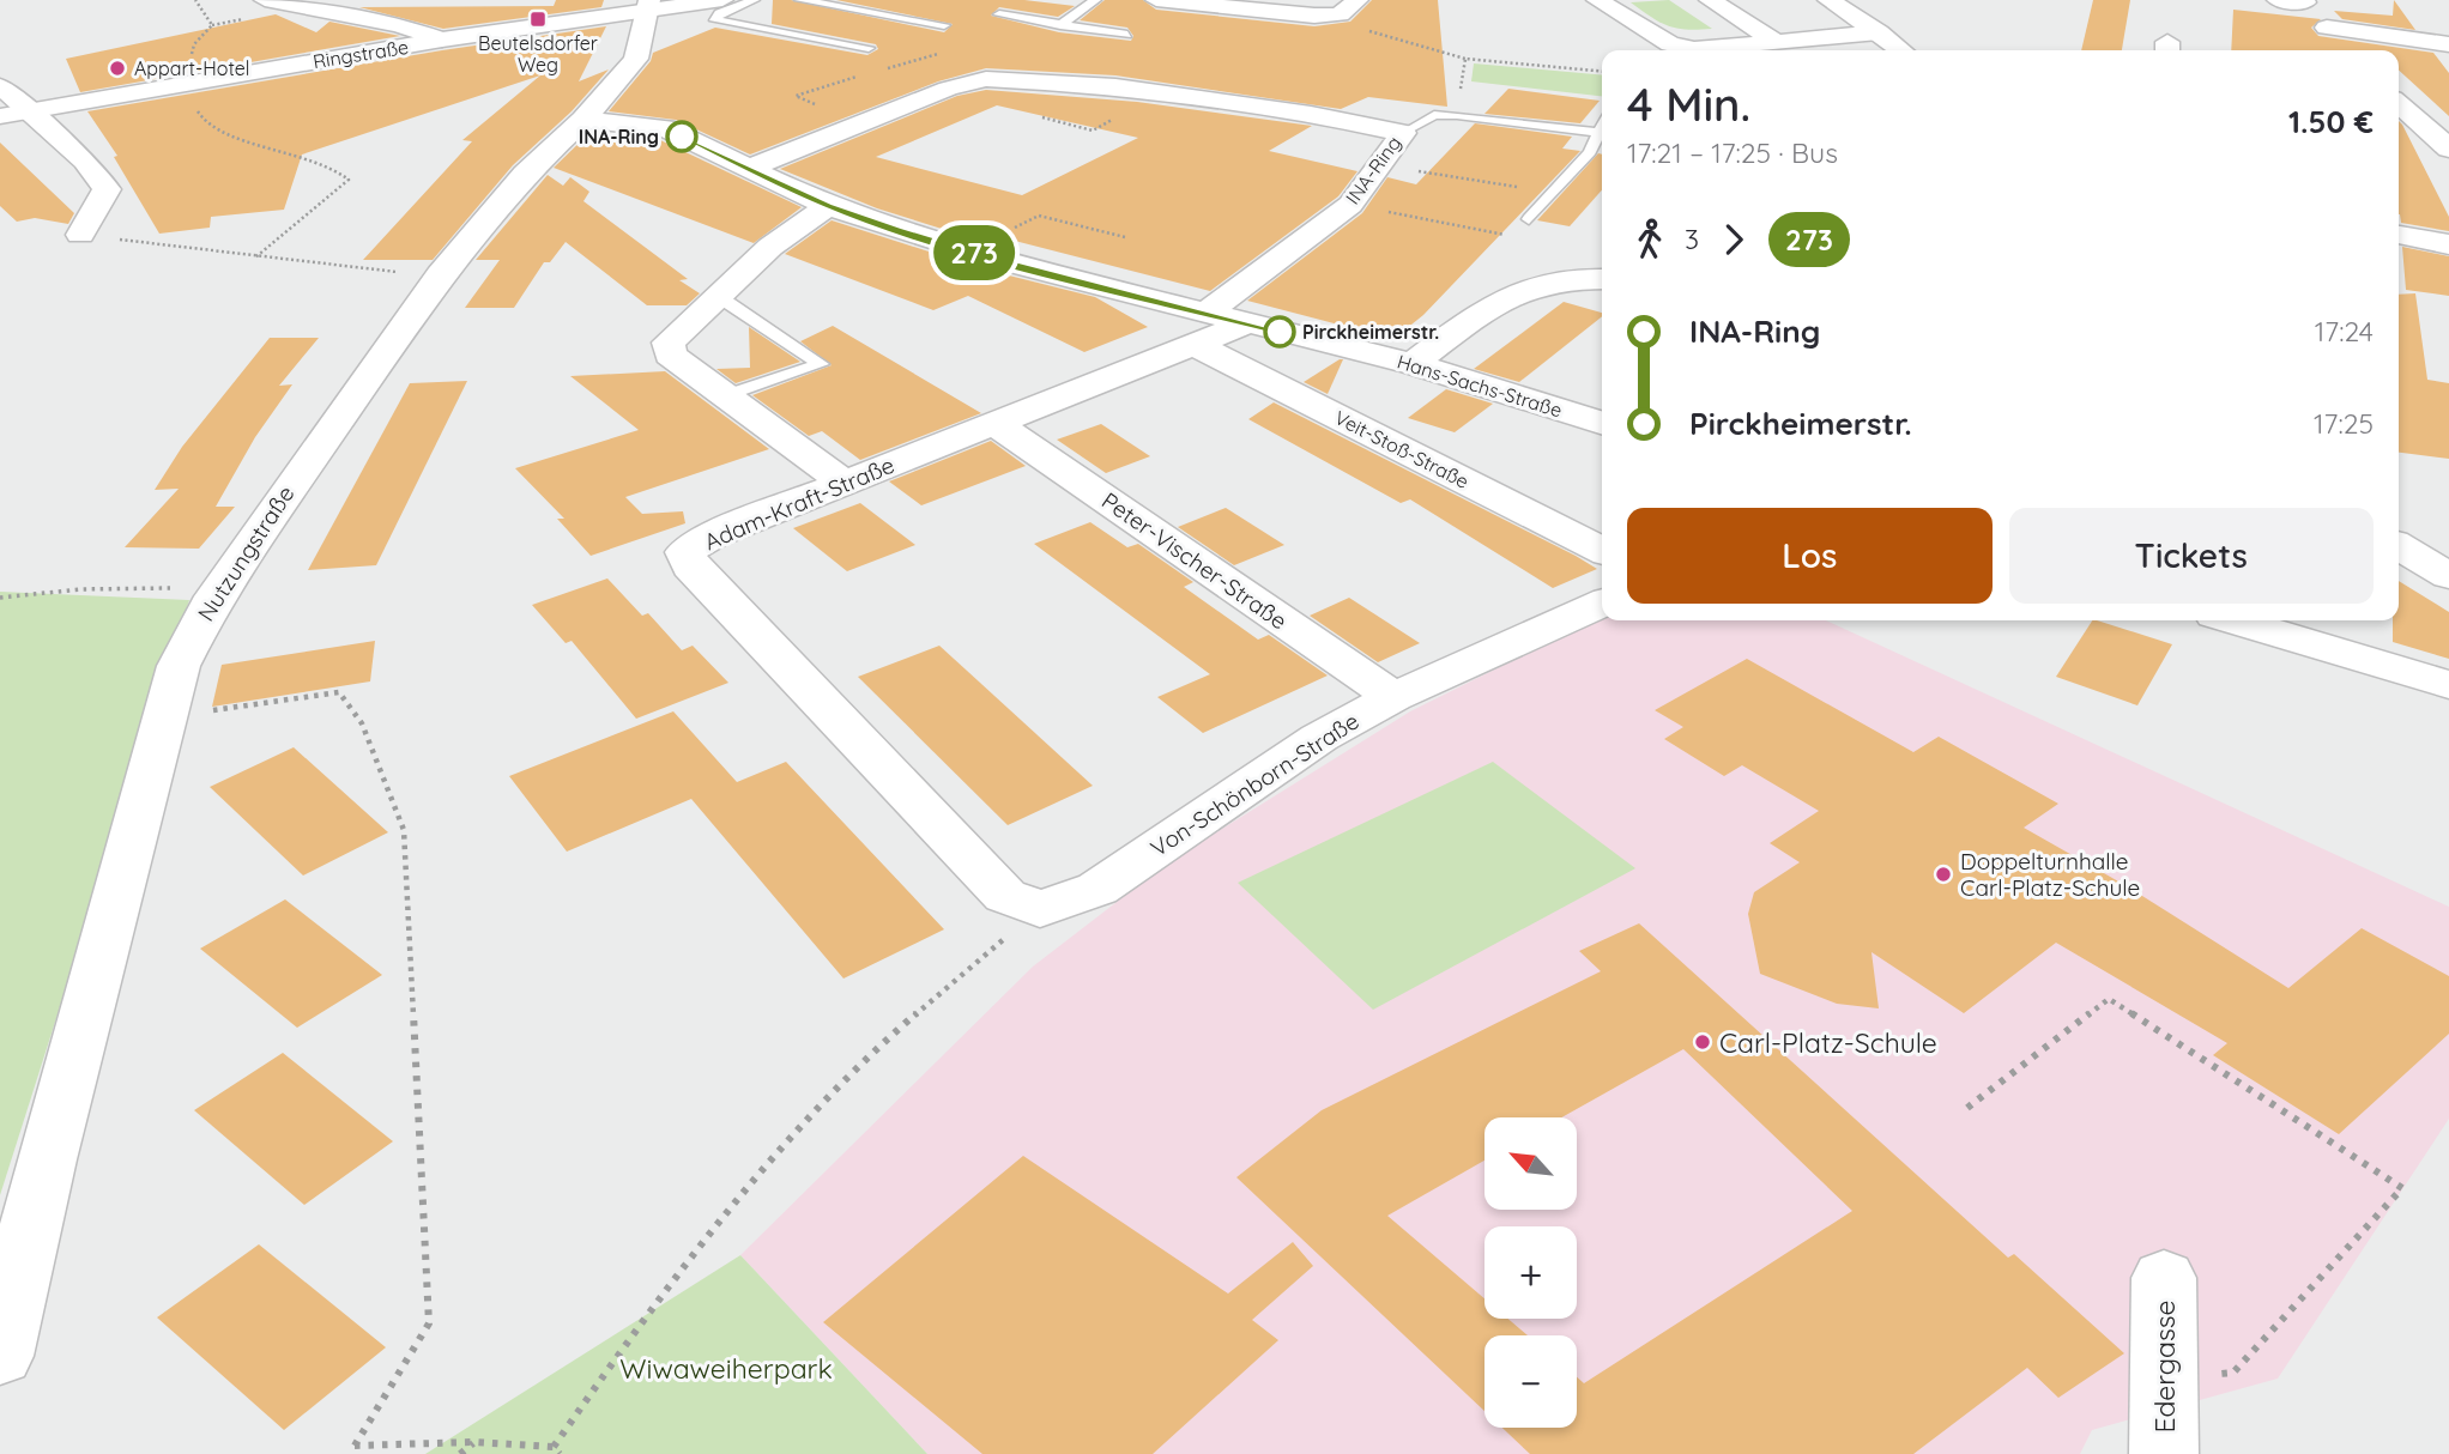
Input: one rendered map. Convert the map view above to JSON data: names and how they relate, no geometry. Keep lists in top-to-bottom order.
{
  "streets": {
    "street": [
      "Ringstraße",
      "INA-Ring",
      "Hans-Sachs-Straße",
      "Veit-Stoß-Straße",
      "Adam-Kraft-Straße",
      "Nutzungstraße",
      "Peter-Vischer-Straße",
      "Von-Schönborn-Straße",
      "Edergasse"
    ]
  },
  "crossings": [
    ["Ringstraße", "Nutzungstraße"],
    ["INA-Ring", "Hans-Sachs-Straße"],
    ["INA-Ring", "Veit-Stoß-Straße"],
    ["INA-Ring", "Adam-Kraft-Straße"],
    ["Hans-Sachs-Straße", "Veit-Stoß-Straße"],
    ["Hans-Sachs-Straße", "Adam-Kraft-Straße"],
    ["Hans-Sachs-Straße", "Nutzungstraße"],
    ["Veit-Stoß-Straße", "Adam-Kraft-Straße"],
    ["Adam-Kraft-Straße", "Peter-Vischer-Straße"],
    ["Adam-Kraft-Straße", "Von-Schönborn-Straße"],
    ["Peter-Vischer-Straße", "Von-Schönborn-Straße"]
  ],
  "parks": ["Wiwaweiherpark"],
  "places": {
    "transit": ["Beutelsdorfer Weg"],
    "other": [
      "Appart-Hotel",
      "INA-Ring",
      "Pirckheimerstr.",
      "Doppelturnhalle Carl-Platz-Schule",
      "Carl-Platz-Schule"
    ]
  },
  "lines": ["bus line 273"],
  "north": "top left",
  "page": {
    "on_map": "273",
    "heading": ["4 Min.", "17:21 – 17:25 · Bus", "1.50 €"],
    "legs": ["3", "273"],
    "list": [
      {
        "name": "INA-Ring",
        "value": "17:24"
      },
      {
        "name": "Pirckheimerstr.",
        "value": "17:25"
      }
    ],
    "buttons": ["Los", "Tickets"],
    "map_buttons": ["+", "−"]
  }
}
